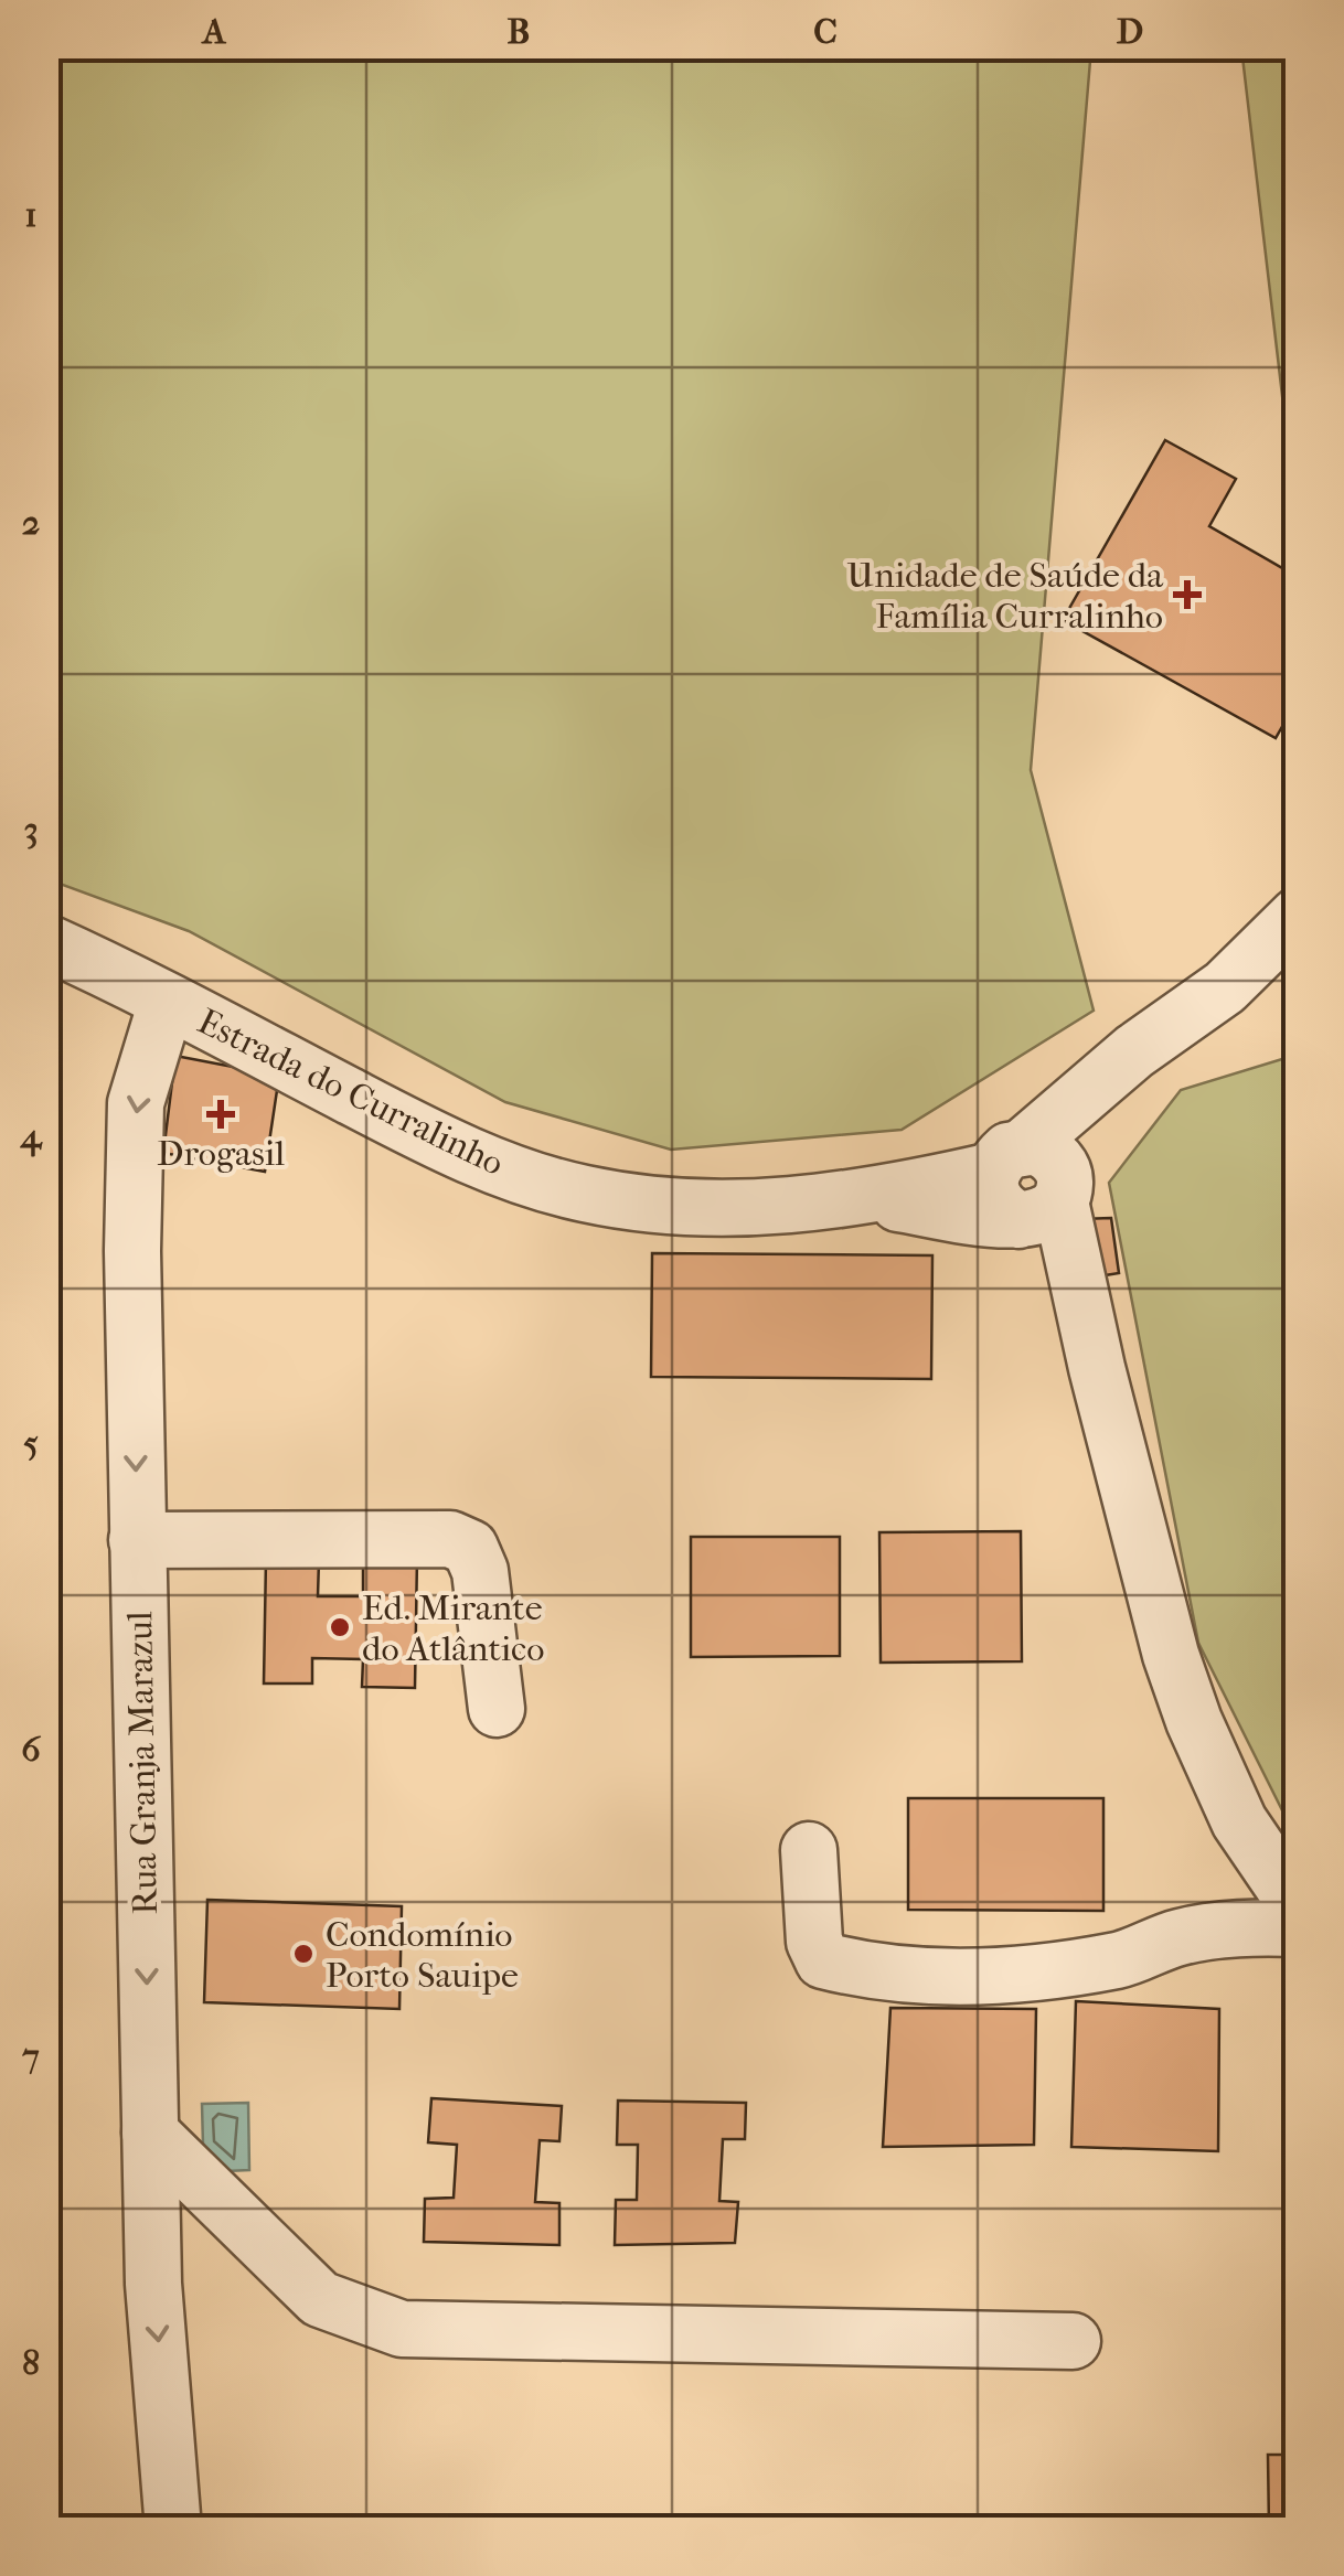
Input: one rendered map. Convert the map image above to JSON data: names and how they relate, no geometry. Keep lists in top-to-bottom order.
{
  "streets": {
    "street": ["Estrada do Curralinho", "Rua Granja Marazul"]
  },
  "crossings": [
    ["Estrada do Curralinho", "Rua Granja Marazul"]
  ],
  "one_way": ["Rua Granja Marazul"],
  "places": {
    "health": ["Unidade de Saúde da Família Curralinho", "Drogasil"],
    "other": ["Ed. Mirante do Atlântico", "Condomínio Porto Sauipe"]
  },
  "grid": {
    "columns": [
      "A",
      "B",
      "C",
      "D"
    ],
    "rows": [
      "1",
      "2",
      "3",
      "4",
      "5",
      "6",
      "7",
      "8"
    ]
  }
}
